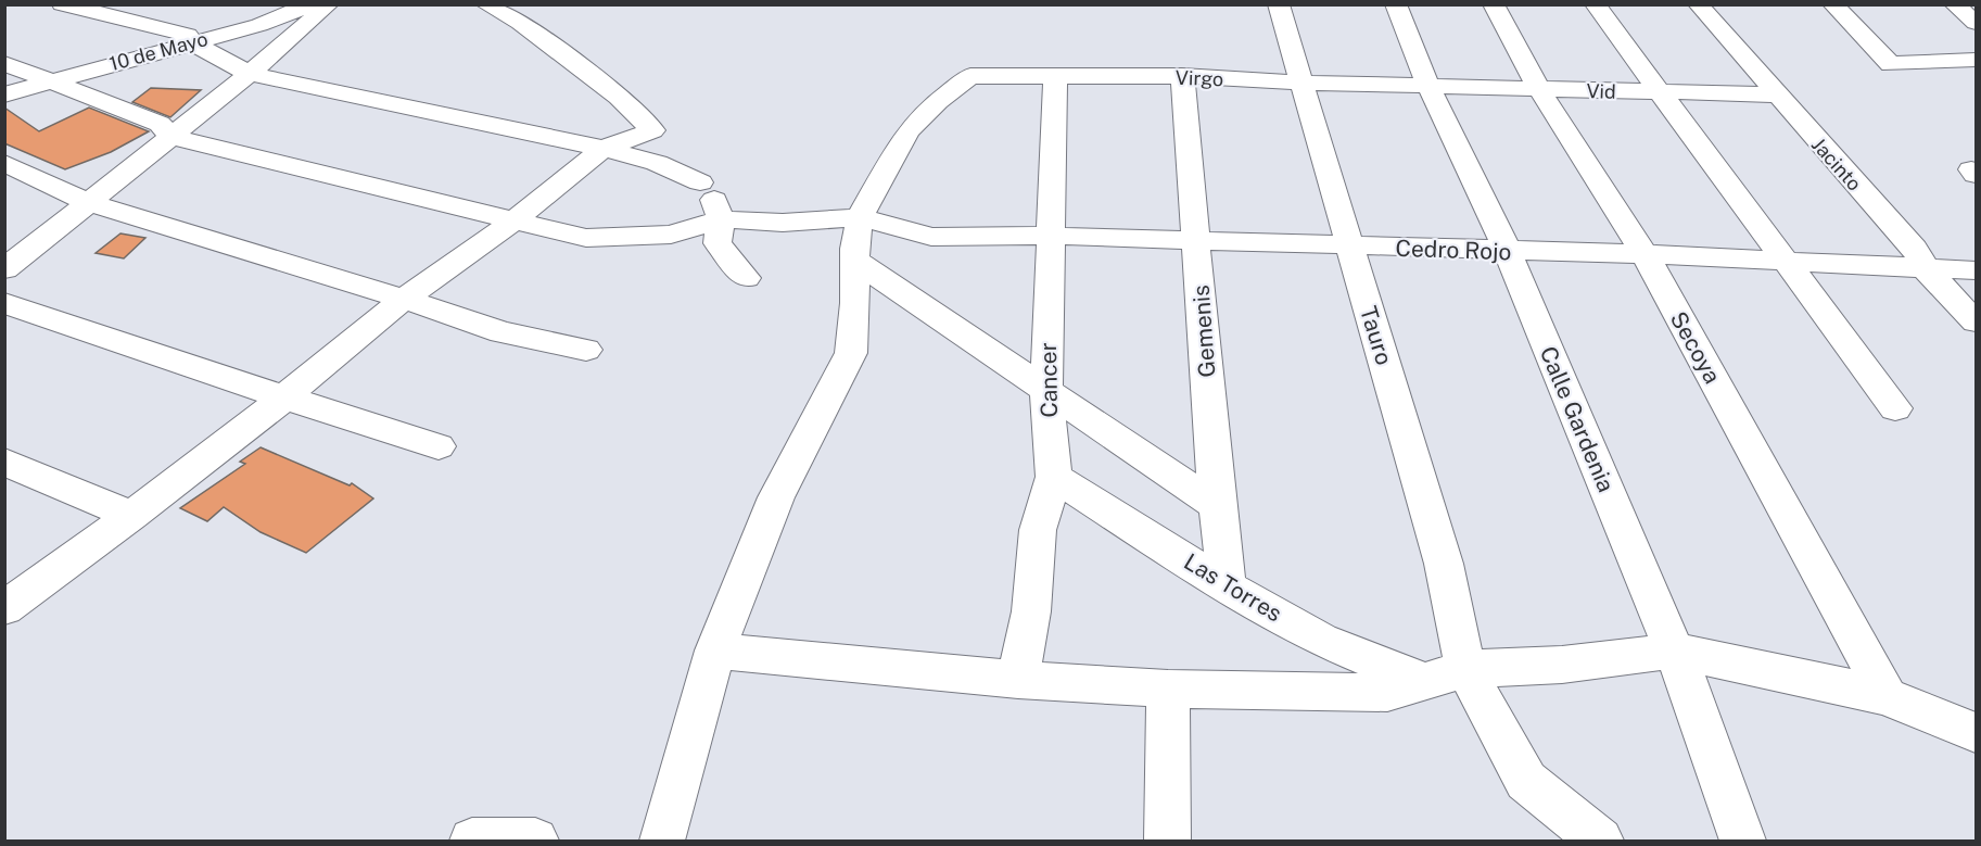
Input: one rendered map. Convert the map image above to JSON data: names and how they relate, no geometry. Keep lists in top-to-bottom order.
{
  "streets": {
    "street": [
      "10 de Mayo",
      "Virgo",
      "Vid",
      "Jacinto",
      "Cedro Rojo",
      "Gemenis",
      "Tauro",
      "Secoya",
      "Cancer",
      "Calle Gardenia",
      "Las Torres"
    ]
  },
  "crossings": [
    ["Virgo", "Vid"],
    ["Virgo", "Cedro Rojo"],
    ["Virgo", "Gemenis"],
    ["Virgo", "Tauro"],
    ["Virgo", "Cancer"],
    ["Virgo", "Calle Gardenia"],
    ["Vid", "Jacinto"],
    ["Vid", "Secoya"],
    ["Vid", "Calle Gardenia"],
    ["Jacinto", "Cedro Rojo"],
    ["Cedro Rojo", "Gemenis"],
    ["Cedro Rojo", "Tauro"],
    ["Cedro Rojo", "Secoya"],
    ["Cedro Rojo", "Cancer"],
    ["Cedro Rojo", "Calle Gardenia"],
    ["Gemenis", "Las Torres"],
    ["Cancer", "Las Torres"]
  ]
}
